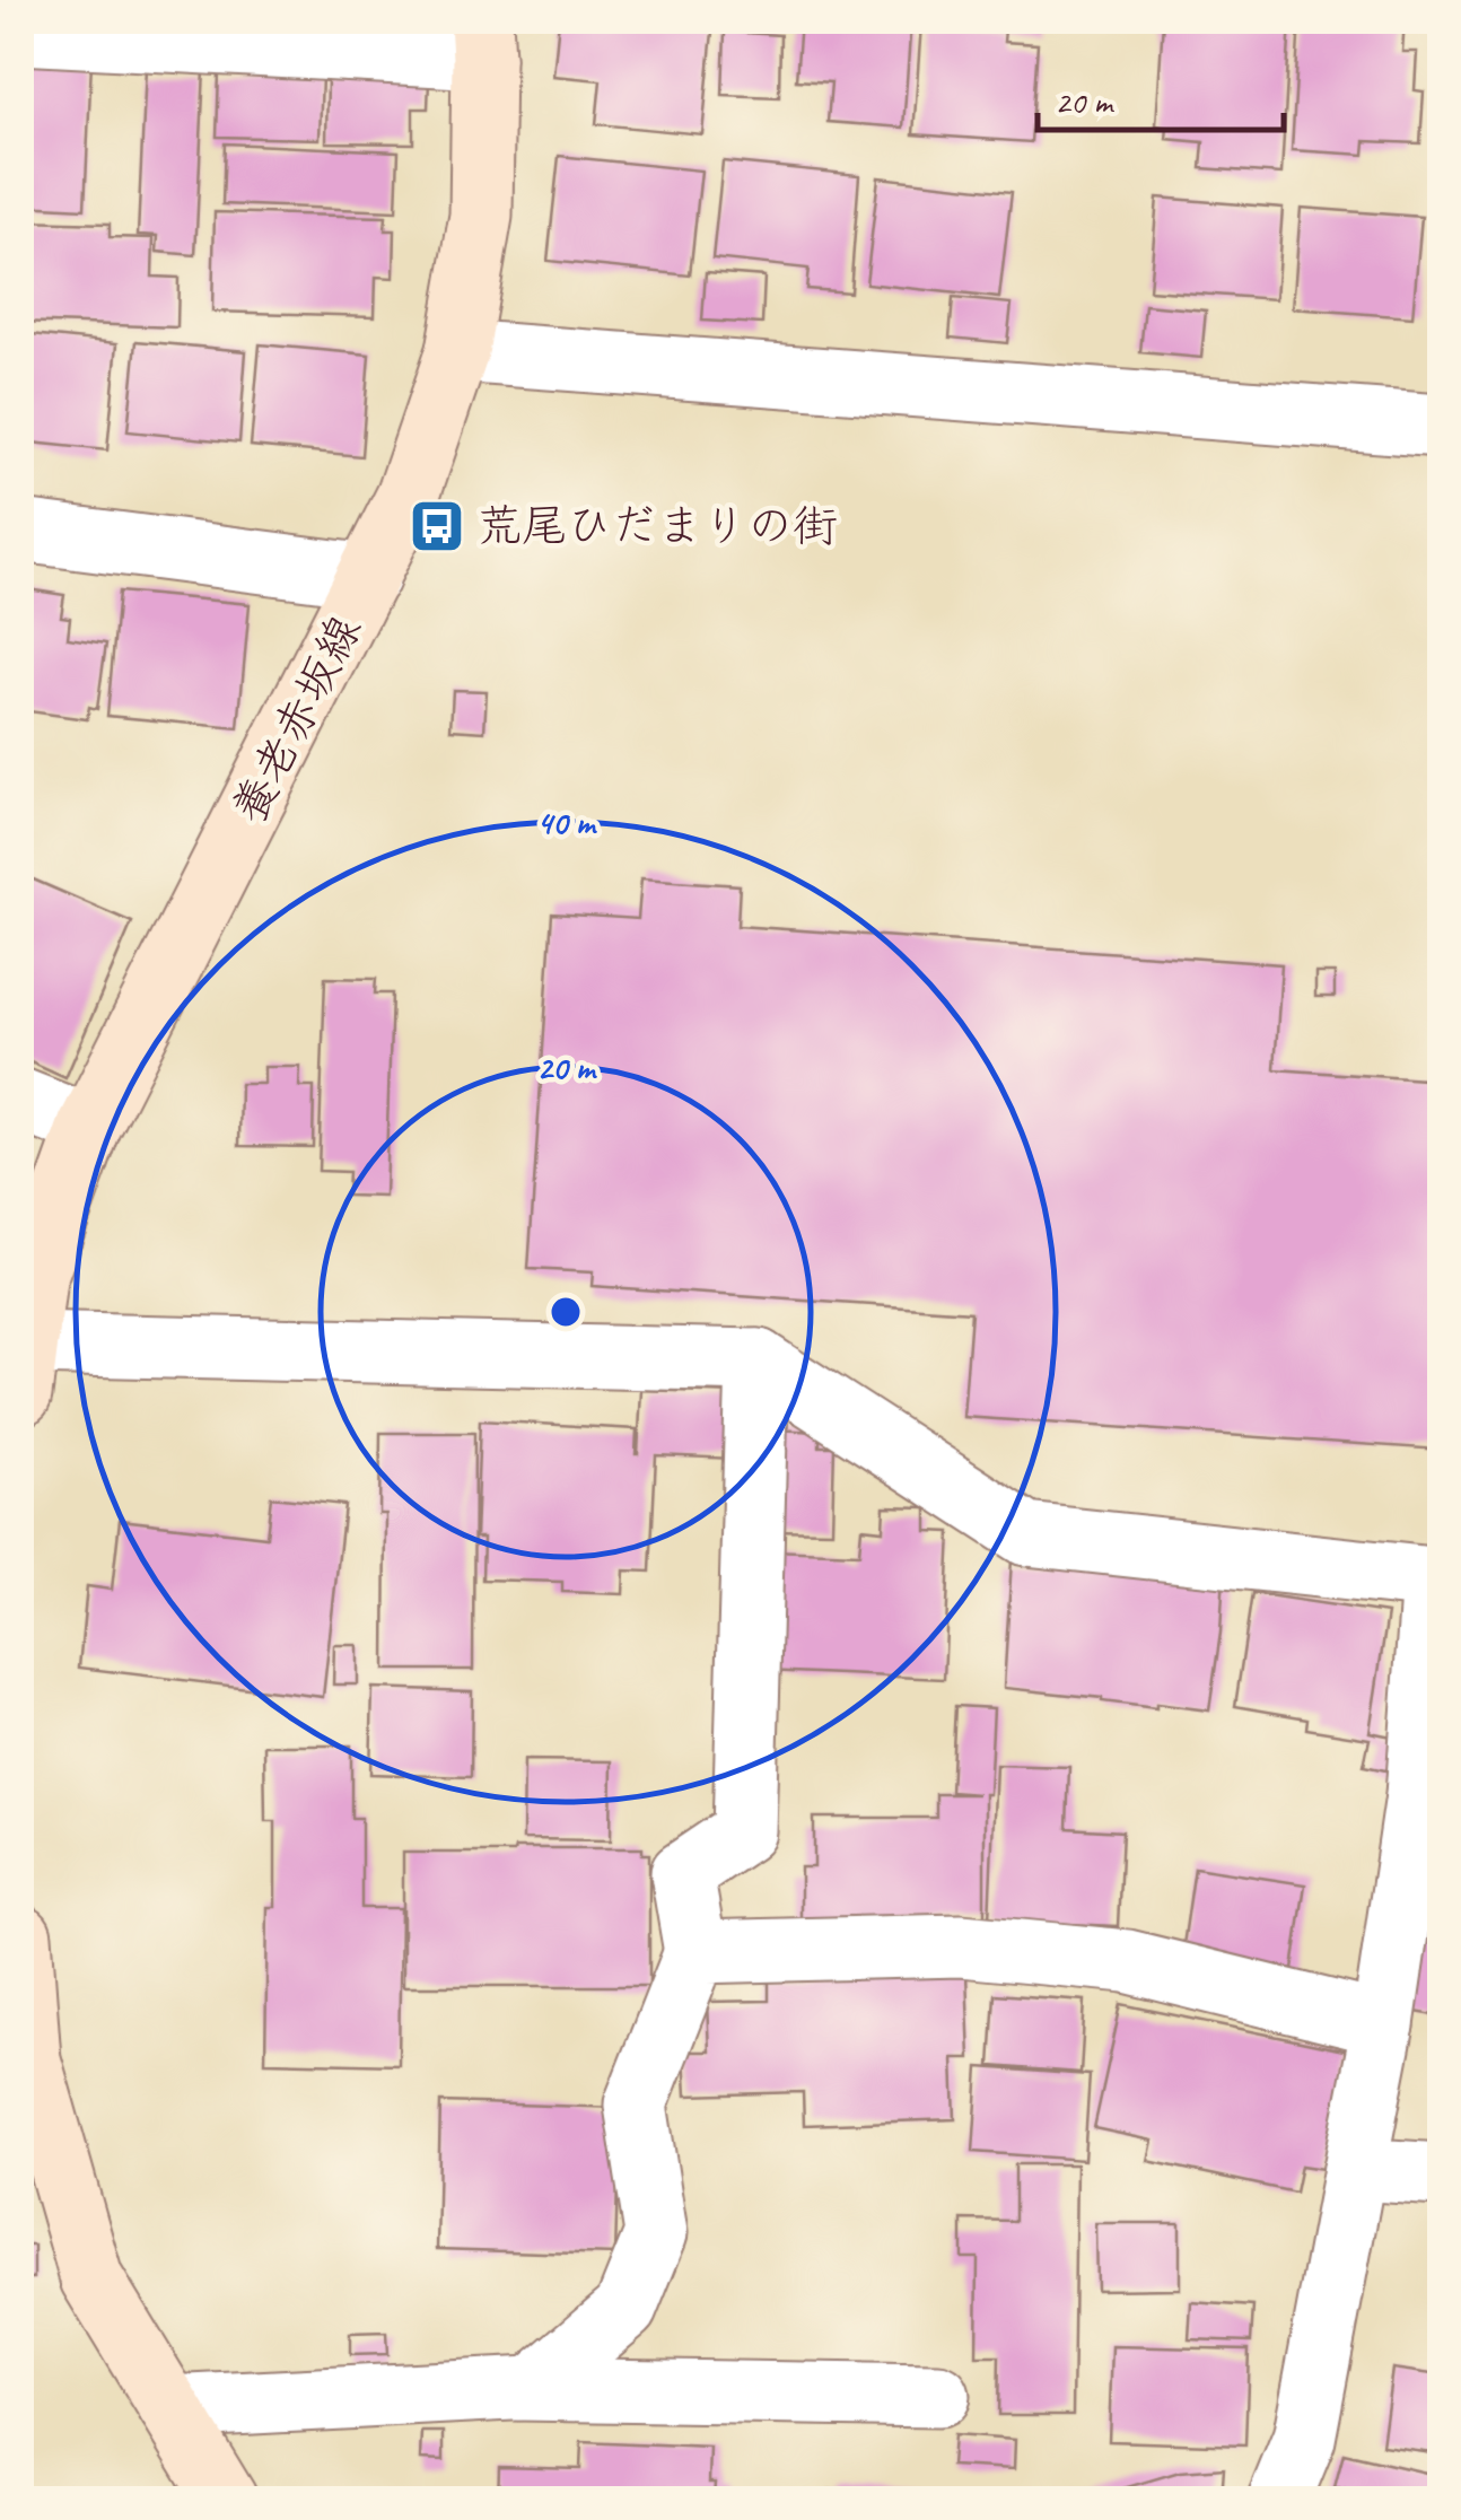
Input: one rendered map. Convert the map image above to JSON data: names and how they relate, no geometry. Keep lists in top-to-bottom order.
{
  "streets": {
    "main road": ["養老赤坂線"]
  },
  "places": {
    "bus stop": ["荒尾ひだまりの街"]
  },
  "scale_bar": "20 m",
  "rings": ["40 m", "20 m"]
}
